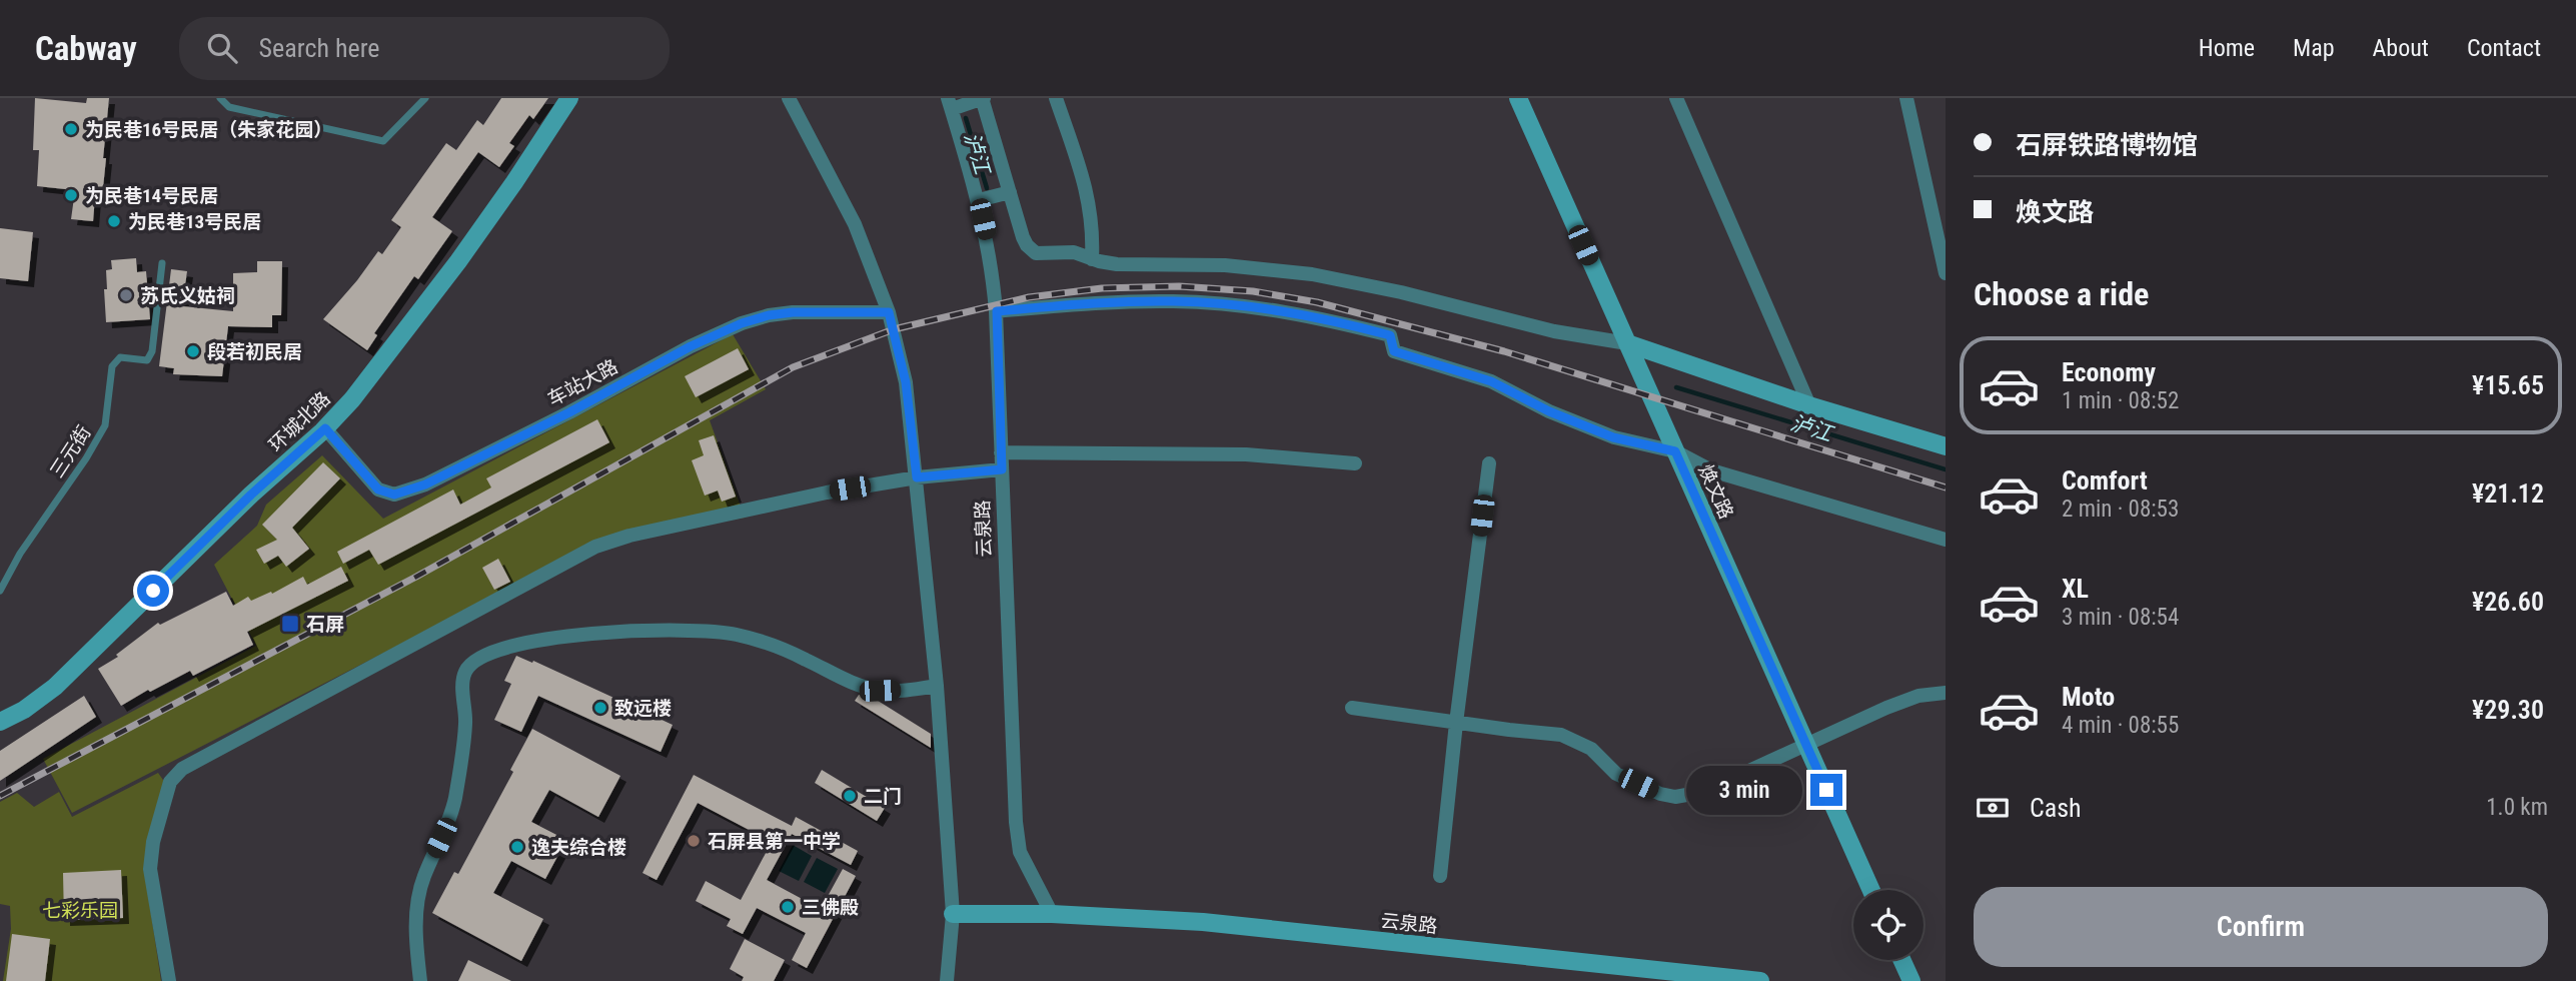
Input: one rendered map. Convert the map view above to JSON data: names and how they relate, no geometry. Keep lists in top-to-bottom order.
{
  "streets": {
    "street": [
      "车站大路",
      "环城北路",
      "焕文路",
      "云泉路"
    ],
    "lane": ["三元街"]
  },
  "crossings": [
    ["车站大路", "环城北路"]
  ],
  "water": ["泸江"],
  "parks": ["七彩乐园"],
  "places": {
    "other": [
      "为民巷16号民居（朱家花园）",
      "为民巷14号民居",
      "为民巷13号民居",
      "苏氏义姑祠",
      "段若初民居",
      "致远楼",
      "二门",
      "石屏县第一中学",
      "逸夫综合楼",
      "三佛殿"
    ],
    "transit": ["石屏"]
  },
  "page": {
    "header": "Cabway",
    "search": "Search here",
    "nav": [
      "Home",
      "Map",
      "About",
      "Contact"
    ],
    "banner": ["石屏铁路博物馆", "焕文路"],
    "heading": "Choose a ride",
    "list": [
      {
        "name": "Economy",
        "note": "1 min · 08:52",
        "value": "¥15.65"
      },
      {
        "name": "Comfort",
        "note": "2 min · 08:53",
        "value": "¥21.12"
      },
      {
        "name": "XL",
        "note": "3 min · 08:54",
        "value": "¥26.60"
      },
      {
        "name": "Moto",
        "note": "4 min · 08:55",
        "value": "¥29.30"
      }
    ],
    "bubble": "3 min",
    "pay": ["Cash", "1.0 km"],
    "buttons": "Confirm"
  }
}
